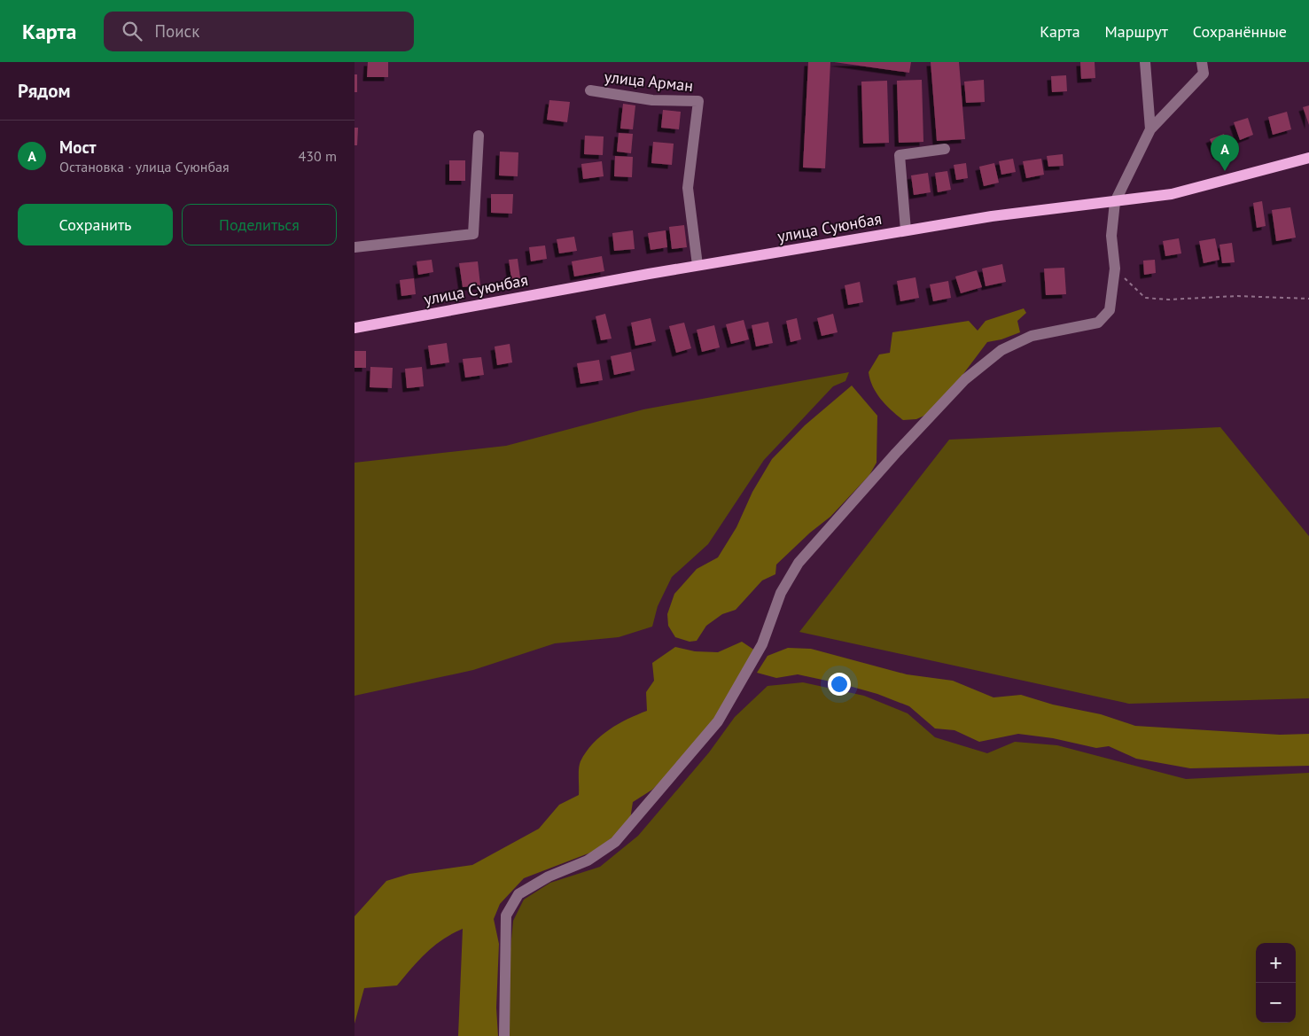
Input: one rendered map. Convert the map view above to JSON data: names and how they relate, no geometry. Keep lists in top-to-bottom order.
{
  "streets": {
    "main road": ["улица Суюнбая"],
    "street": ["улица Арман"]
  },
  "crossings": [
    ["улица Арман", "улица Суюнбая"]
  ],
  "page": {
    "header": "Карта",
    "search": "Поиск",
    "nav": ["Карта", "Маршрут", "Сохранённые"],
    "heading": "Рядом",
    "list": [
      {
        "mark": "A",
        "name": "Мост",
        "note": "Остановка · улица Суюнбая",
        "value": "430 m"
      }
    ],
    "pins": "A",
    "buttons": ["Сохранить", "Поделиться"],
    "map_buttons": ["+", "−"]
  }
}
